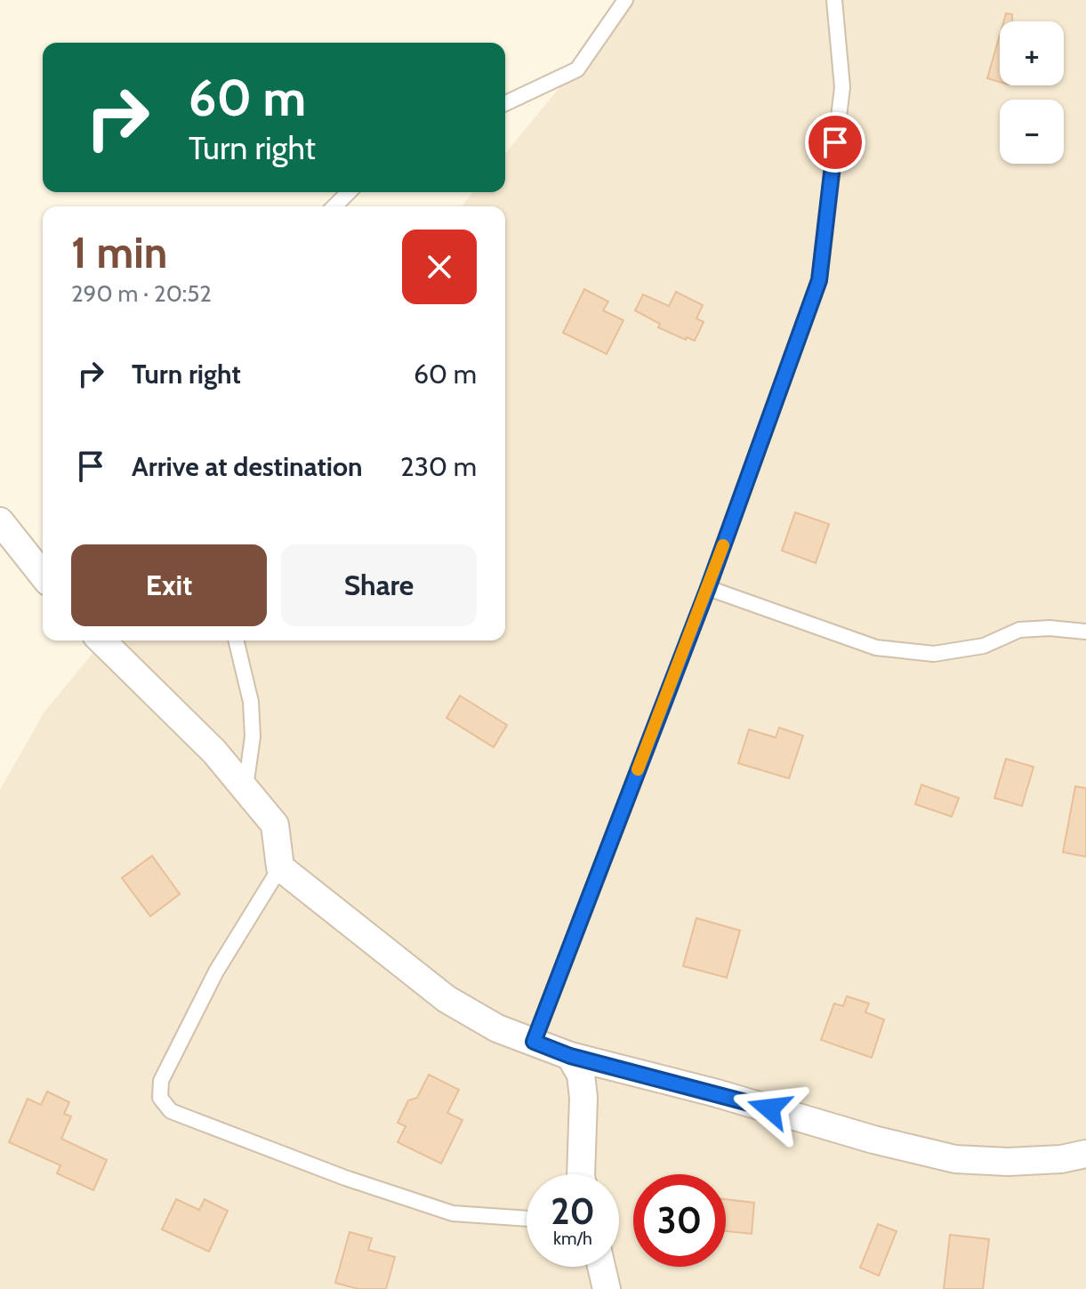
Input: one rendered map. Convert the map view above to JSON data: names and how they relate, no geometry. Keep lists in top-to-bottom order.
{
  "page": {
    "map_buttons": ["+", "−"],
    "turn": ["60 m", "Turn right"],
    "heading": ["1 min", "290 m · 20:52"],
    "list": [
      {
        "name": "Turn right",
        "value": "60 m"
      },
      {
        "name": "Arrive at destination",
        "value": "230 m"
      }
    ],
    "buttons": ["Exit", "Share"],
    "speed": "20 km/h",
    "limit": "30"
  }
}
